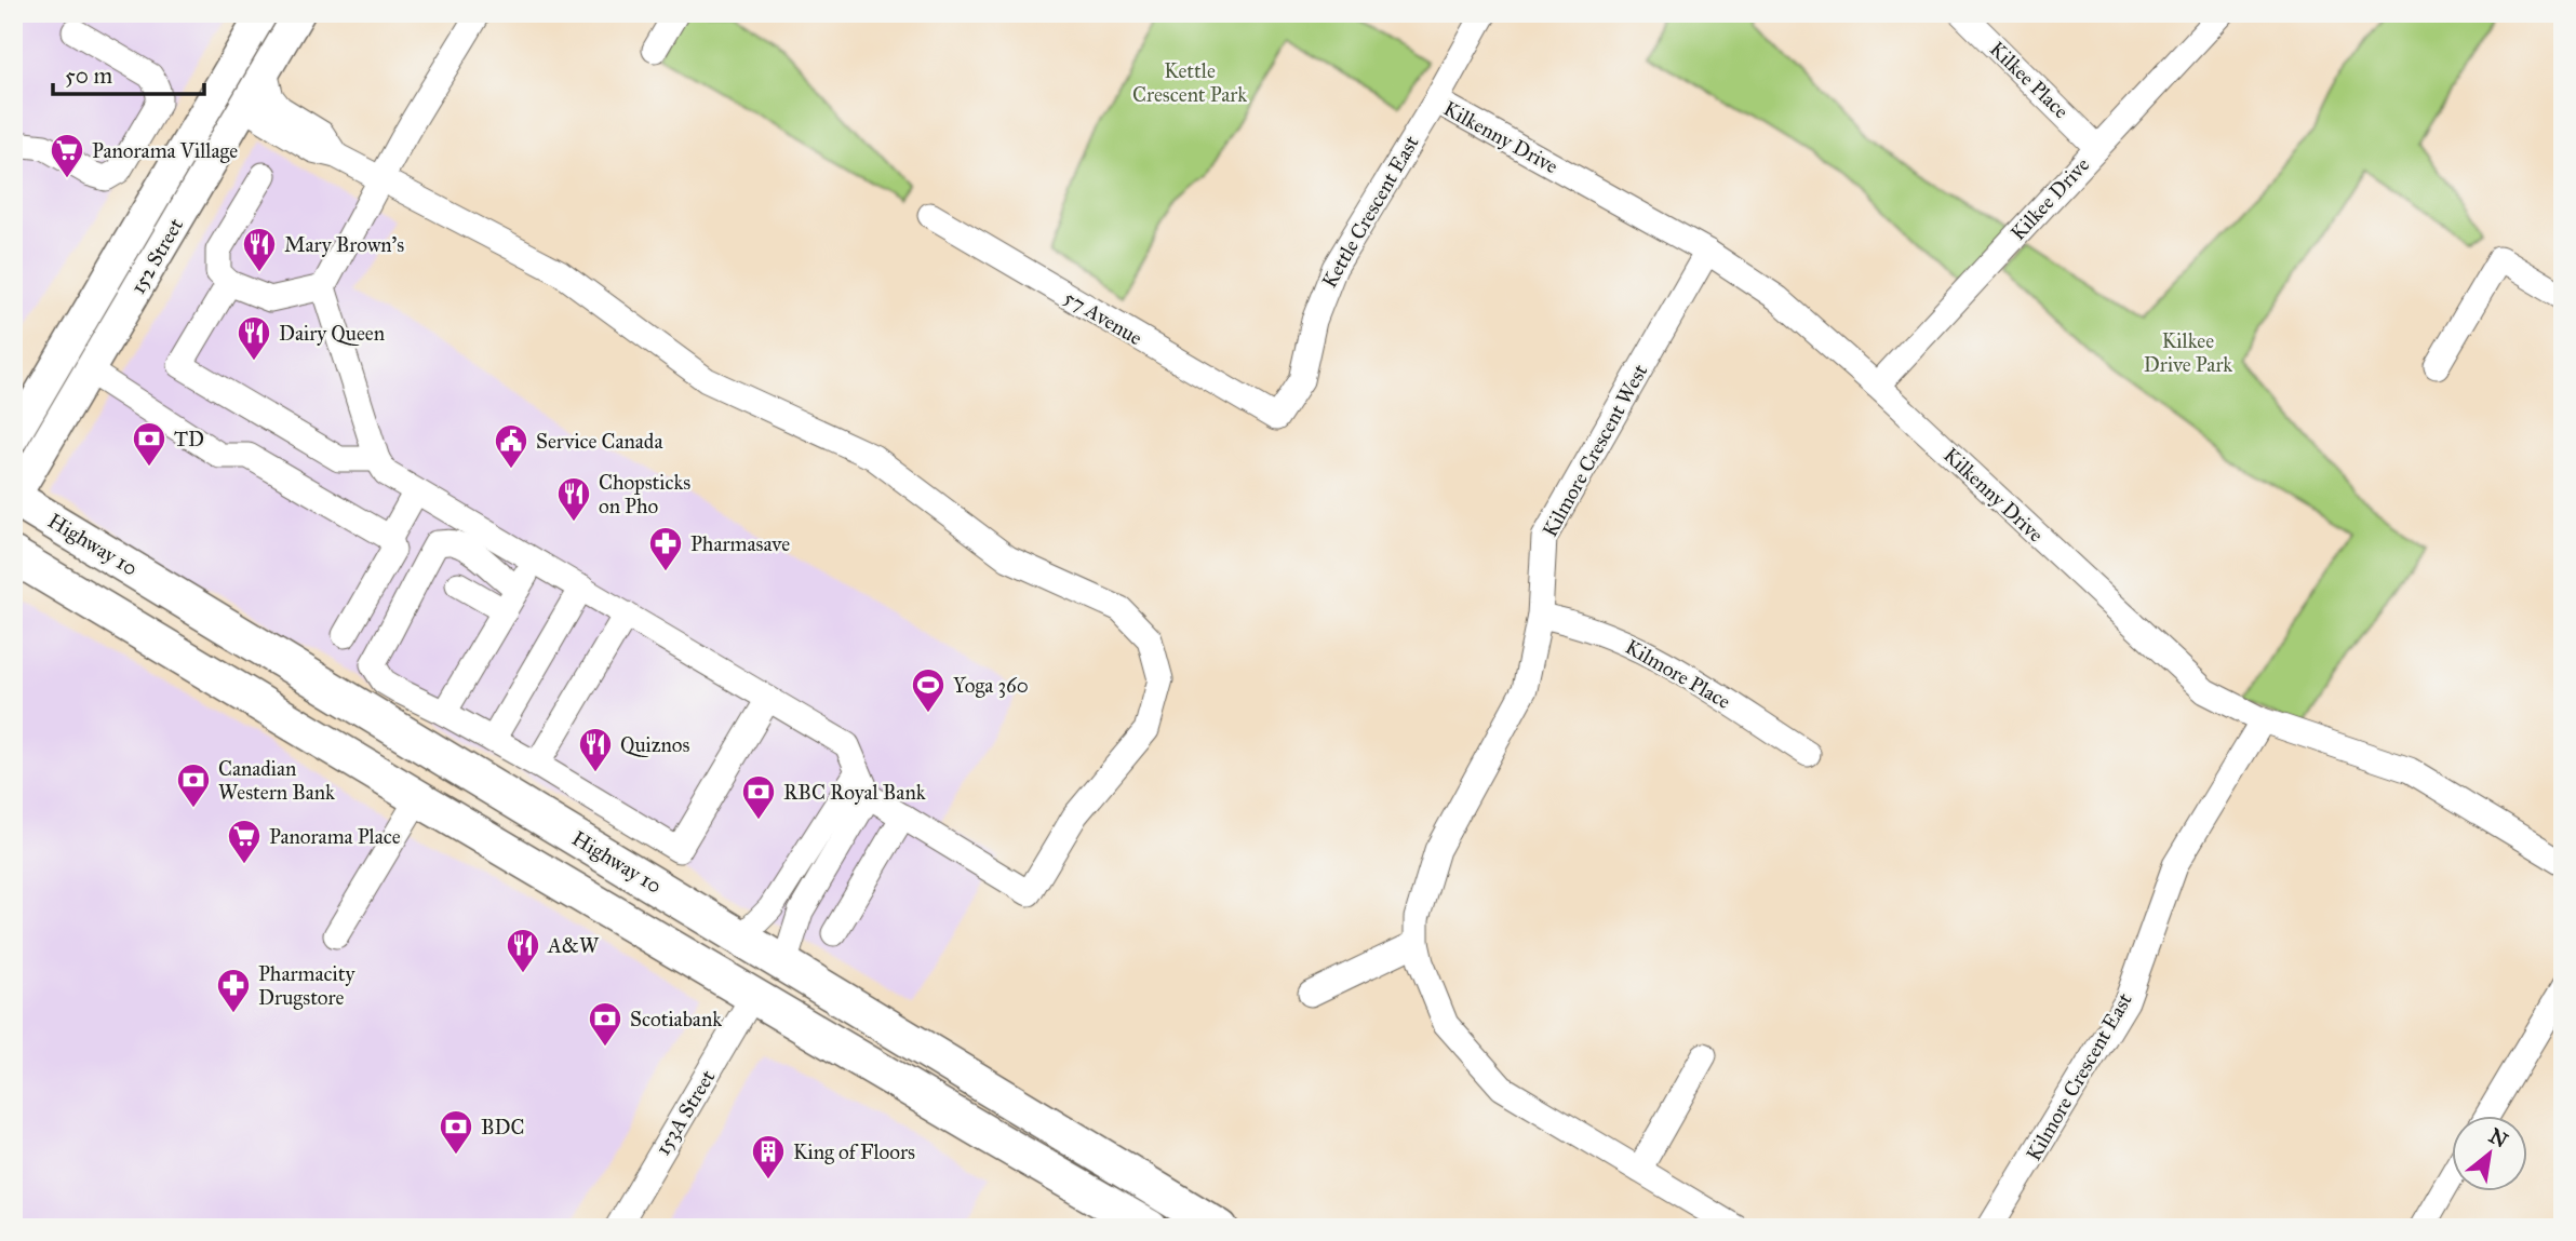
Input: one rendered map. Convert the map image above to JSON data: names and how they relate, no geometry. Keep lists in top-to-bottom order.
{
  "streets": {
    "highway": ["Highway 10"],
    "main road": ["152 Street"],
    "street": [
      "Kilkee Place",
      "Kilkenny Drive",
      "Kilkee Drive",
      "Kettle Crescent East",
      "57 Avenue",
      "Kilmore Crescent West",
      "Kilmore Place",
      "Kilmore Crescent East",
      "153A Street"
    ]
  },
  "crossings": [
    ["Kilkee Place", "Kilkee Drive"],
    ["Kilkenny Drive", "Kilkee Drive"],
    ["Kilkenny Drive", "Kettle Crescent East"],
    ["Kilkenny Drive", "Kilmore Crescent West"],
    ["Kilkenny Drive", "Kilmore Crescent East"],
    ["Kettle Crescent East", "57 Avenue"],
    ["152 Street", "Highway 10"],
    ["Kilmore Crescent West", "Kilmore Place"]
  ],
  "parks": ["Kettle Crescent Park", "Kilkee Drive Park"],
  "places": {
    "supermarket": ["Panorama Village", "Panorama Place"],
    "restaurant": [
      "Mary Brown's",
      "Dairy Queen",
      "Chopsticks on Pho",
      "Quiznos",
      "A&W"
    ],
    "bank": [
      "TD",
      "Canadian Western Bank",
      "RBC Royal Bank",
      "Scotiabank",
      "BDC"
    ],
    "public building": ["Service Canada"],
    "pharmacy": ["Pharmasave", "Pharmacity Drugstore"],
    "sports": ["Yoga 360"],
    "building": ["King of Floors"]
  },
  "scale_bar": "50 m",
  "north": "top right"
}
